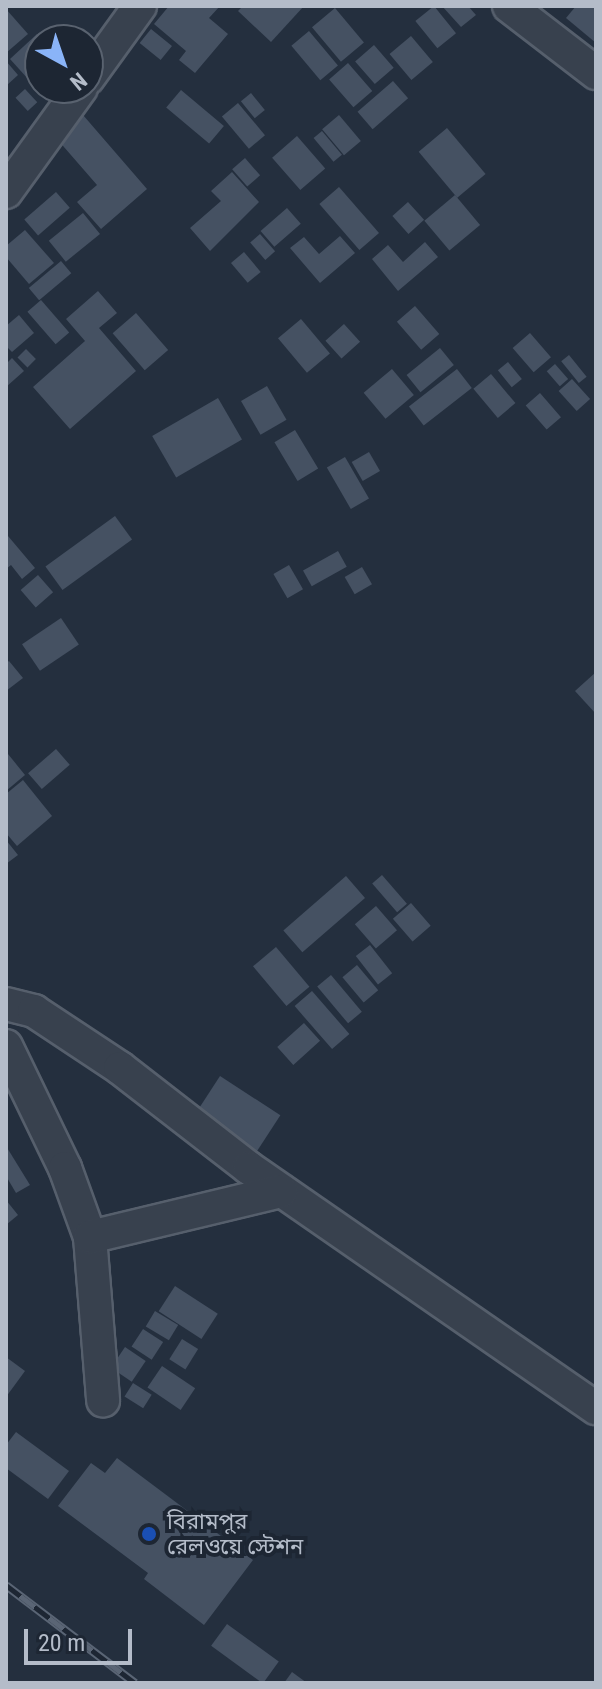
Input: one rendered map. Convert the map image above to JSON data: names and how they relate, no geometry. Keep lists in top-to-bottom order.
{
  "places": ["বিরামপুর রেলওয়ে স্টেশন"],
  "scale_bar": "20 m",
  "north": "bottom right"
}
